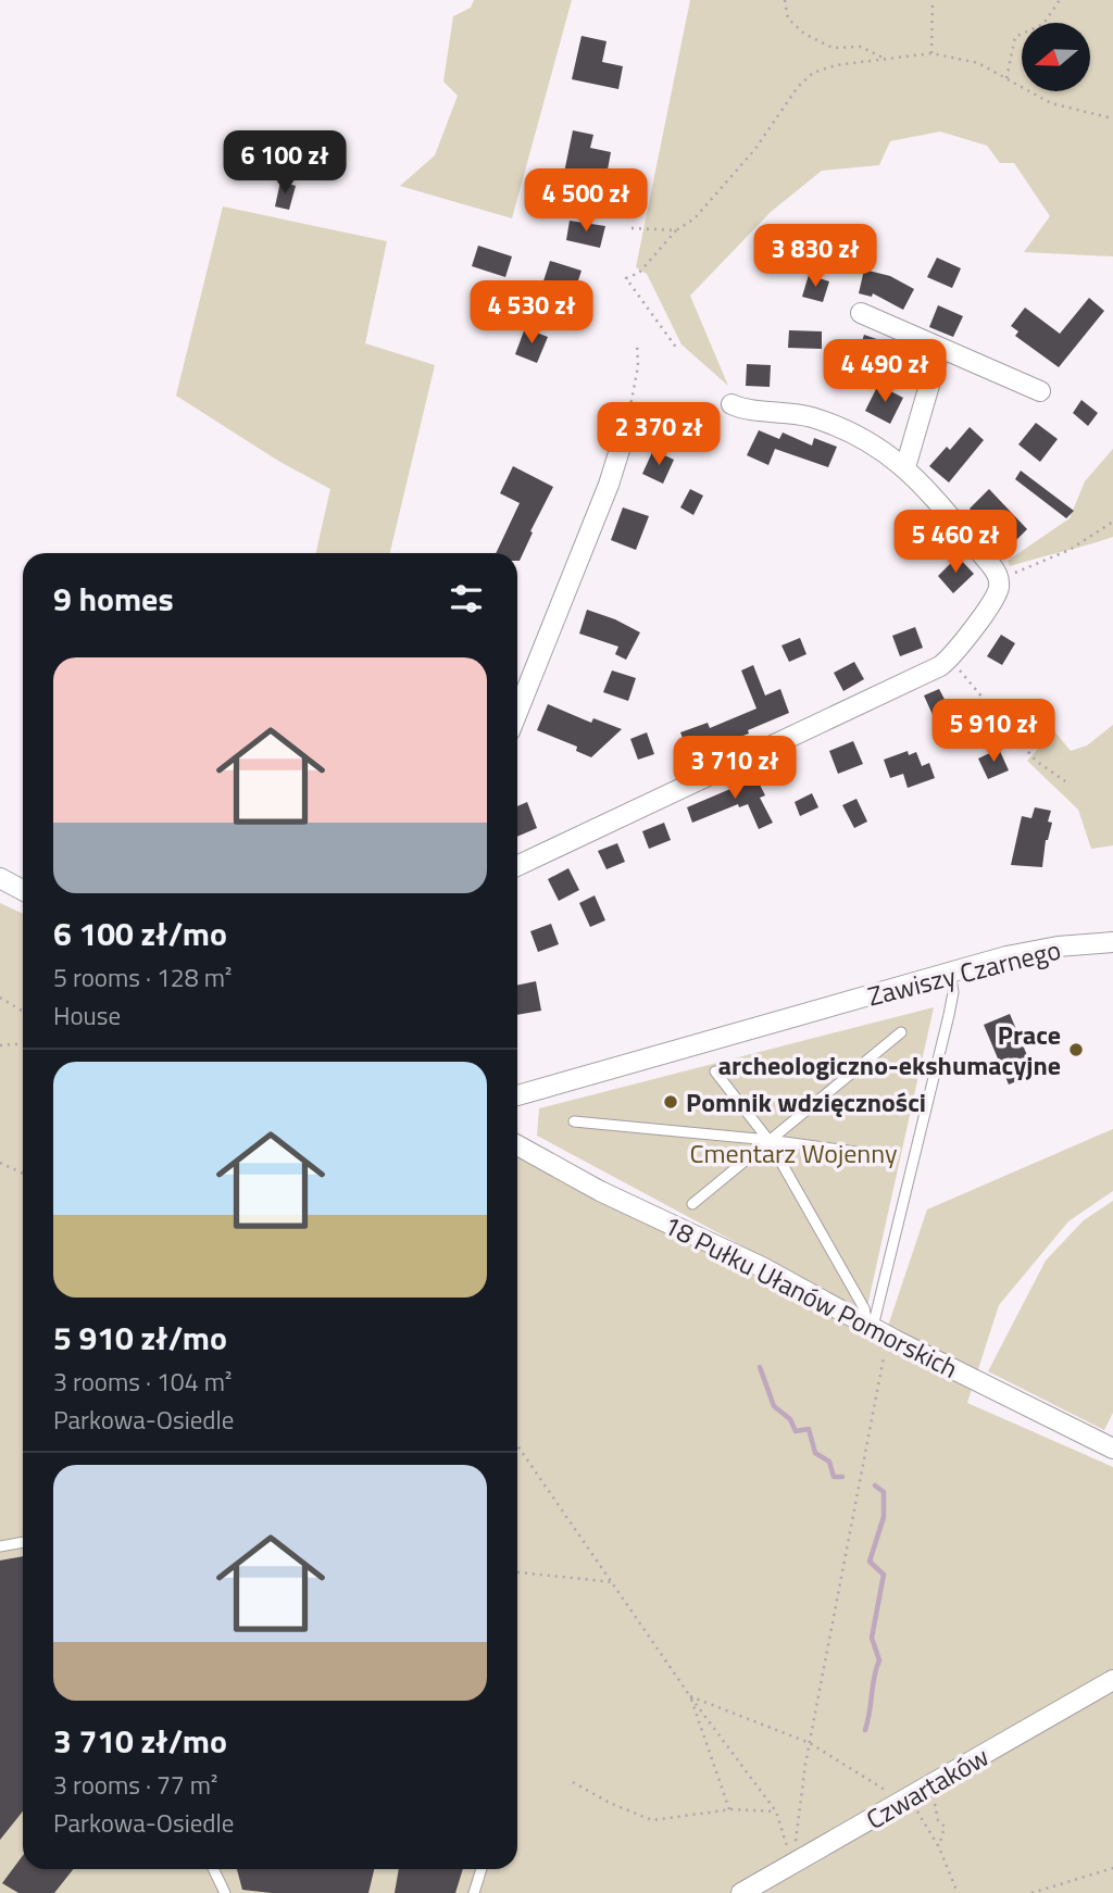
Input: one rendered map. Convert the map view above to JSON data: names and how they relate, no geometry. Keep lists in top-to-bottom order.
{
  "streets": {
    "street": ["Zawiszy Czarnego", "18 Pułku Ułanów Pomorskich", "Czwartaków"]
  },
  "parks": ["Cmentarz Wojenny"],
  "places": ["Prace archeologiczno-ekshumacyjne", "Pomnik wdzięczności"],
  "north": "left",
  "page": {
    "price": [
      "6 100 zł",
      "4 500 zł",
      "3 830 zł",
      "4 530 zł",
      "4 490 zł",
      "2 370 zł",
      "5 460 zł",
      "5 910 zł",
      "3 710 zł"
    ],
    "heading": "9 homes",
    "list": [
      {
        "name": "6 100 zł/mo",
        "note": "5 rooms · 128 m² · House"
      },
      {
        "name": "5 910 zł/mo",
        "note": "3 rooms · 104 m² · Parkowa-Osiedle"
      },
      {
        "name": "3 710 zł/mo",
        "note": "3 rooms · 77 m² · Parkowa-Osiedle"
      }
    ]
  }
}
